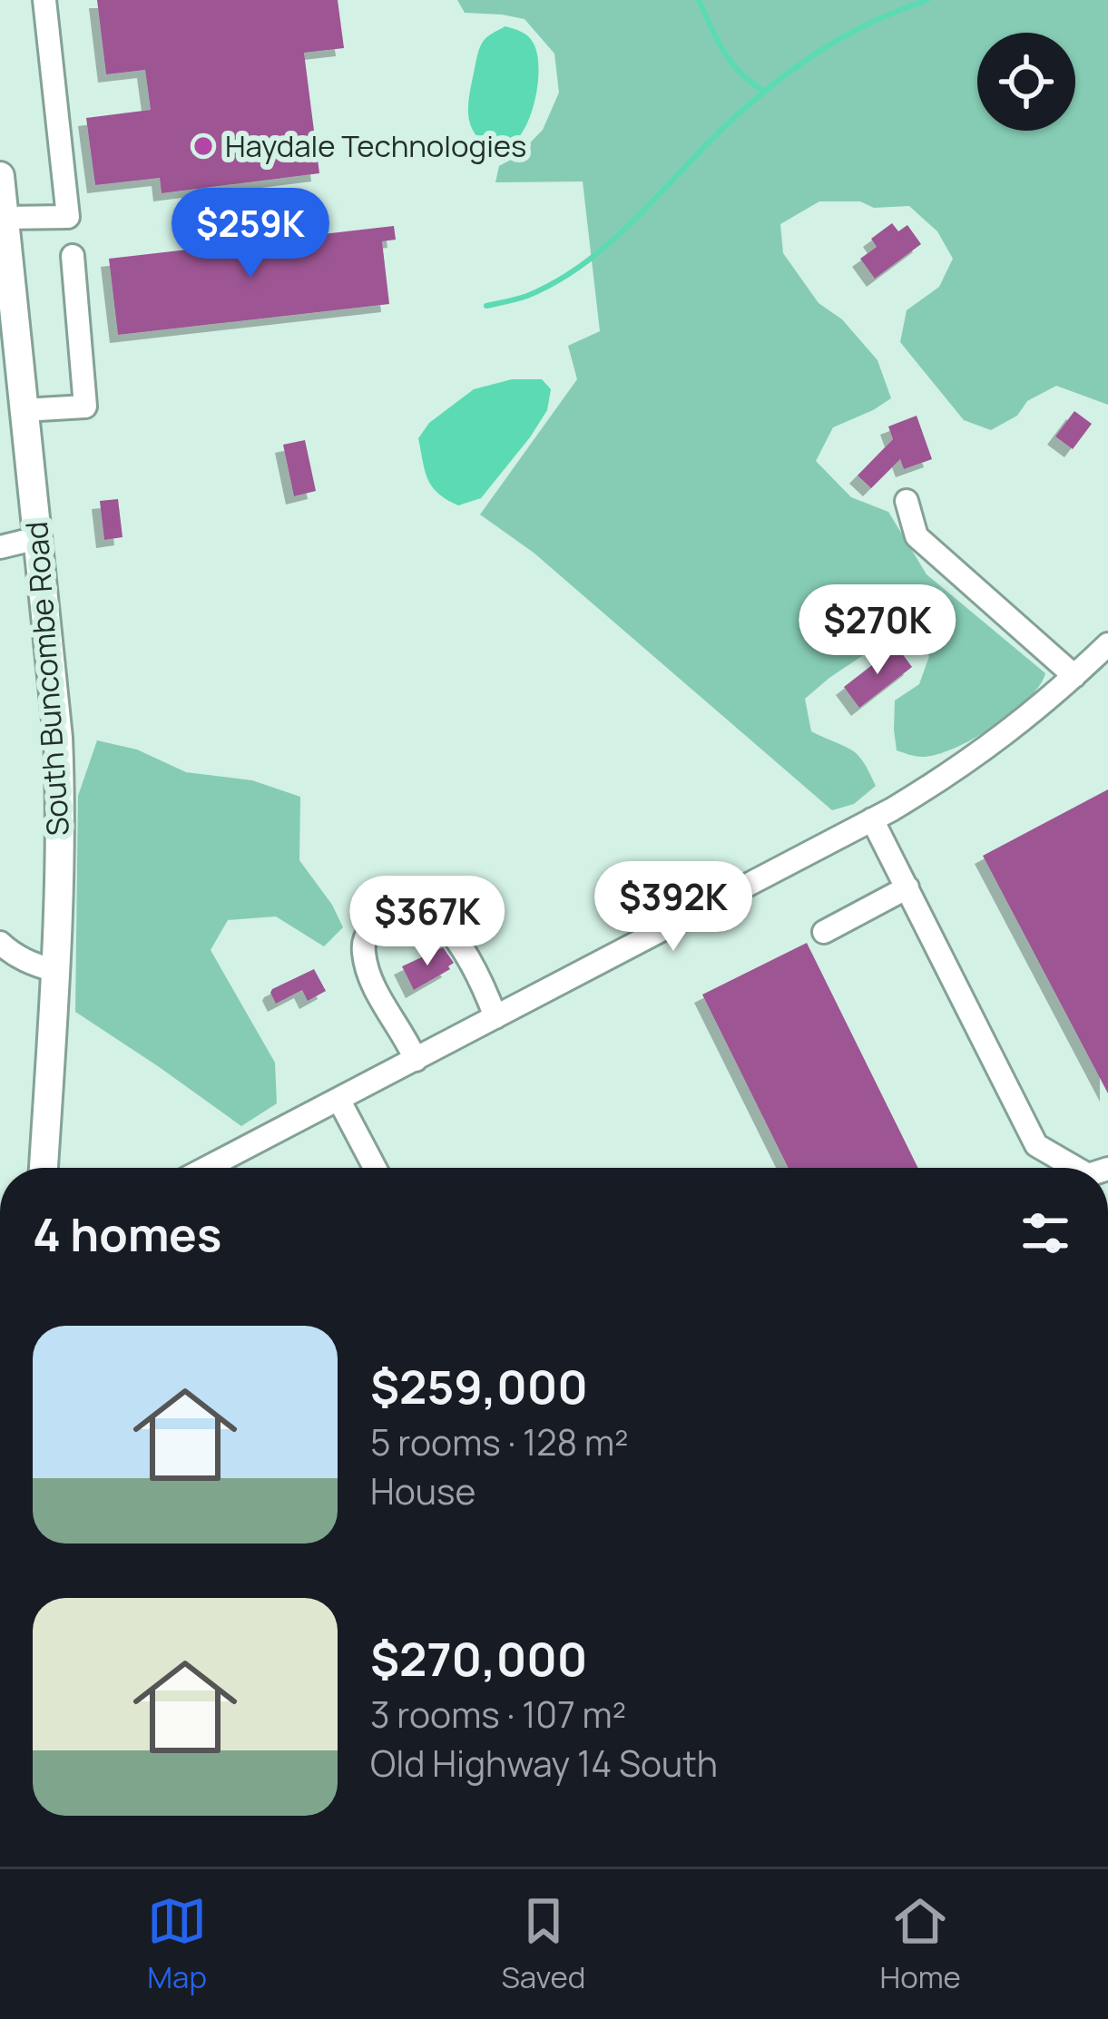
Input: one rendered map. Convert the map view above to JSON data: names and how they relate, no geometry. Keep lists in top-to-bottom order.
{
  "streets": {
    "main road": ["South Buncombe Road"]
  },
  "places": ["Haydale Technologies"],
  "page": {
    "price": [
      "$259K",
      "$270K",
      "$392K",
      "$367K"
    ],
    "heading": "4 homes",
    "list": [
      {
        "name": "$259,000",
        "note": "5 rooms · 128 m² · House"
      },
      {
        "name": "$270,000",
        "note": "3 rooms · 107 m² · Old Highway 14 South"
      }
    ],
    "tabs": ["Map", "Saved", "Home"]
  }
}
